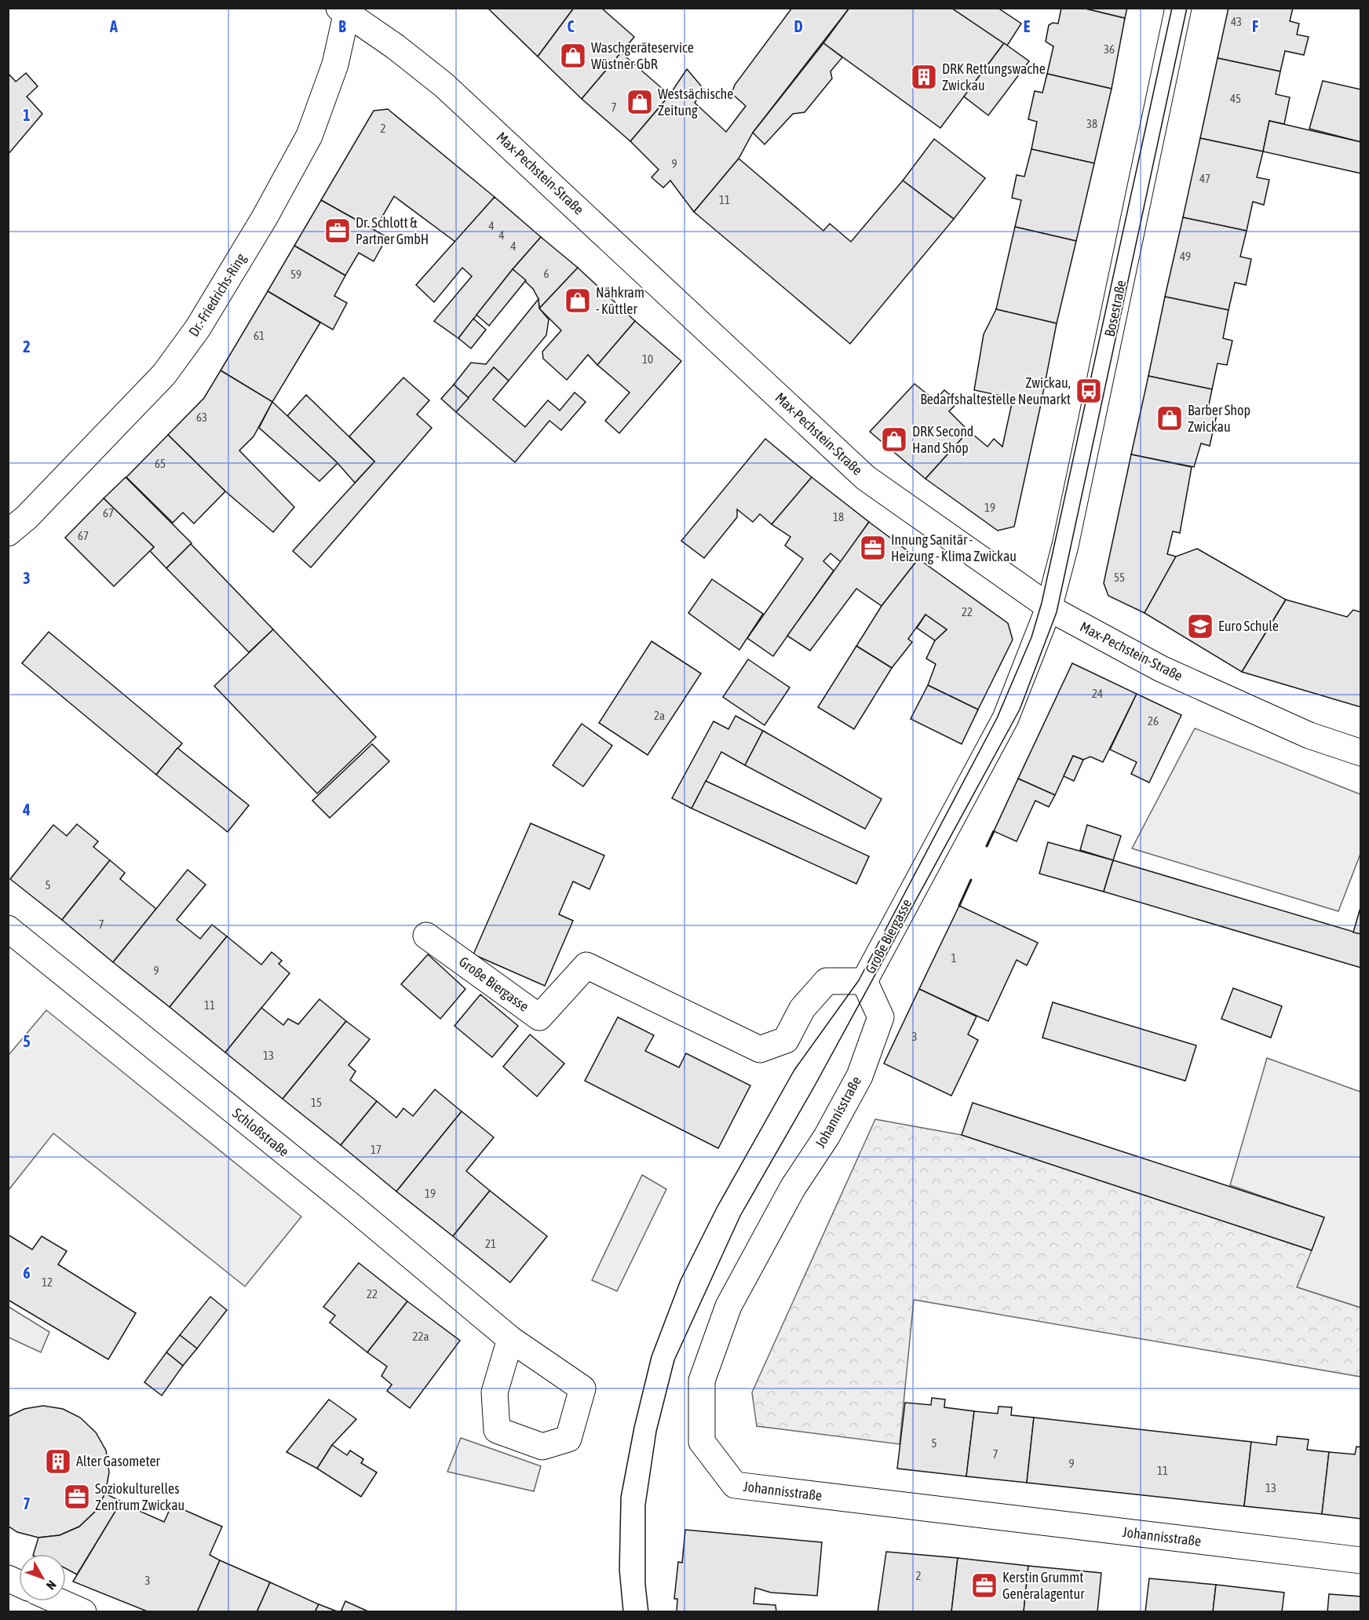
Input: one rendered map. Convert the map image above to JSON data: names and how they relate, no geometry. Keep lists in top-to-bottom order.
{
  "streets": {
    "street": [
      "Max-Pechstein-Straße",
      "Dr.-Friedrichs-Ring",
      "Bosestraße",
      "Große Biergasse",
      "Johannisstraße",
      "Schloßstraße"
    ]
  },
  "crossings": [
    ["Max-Pechstein-Straße", "Dr.-Friedrichs-Ring"],
    ["Max-Pechstein-Straße", "Bosestraße"],
    ["Max-Pechstein-Straße", "Große Biergasse"],
    ["Bosestraße", "Große Biergasse"],
    ["Große Biergasse", "Johannisstraße"]
  ],
  "places": {
    "shop": [
      "Waschgeräteservice Wüstner GbR",
      "Westsächische Zeitung",
      "Nähkram - Küttler",
      "Barber Shop Zwickau",
      "DRK Second Hand Shop"
    ],
    "building": ["DRK Rettungswache Zwickau", "Alter Gasometer"],
    "office": [
      "Dr. Schlott & Partner GmbH",
      "Innung Sanitär - Heizung - Klima Zwickau",
      "Soziokulturelles Zentrum Zwickau",
      "Kerstin Grummt Generalagentur"
    ],
    "bus stop": ["Zwickau, Bedarfshaltestelle Neumarkt"],
    "school or university": ["Euro Schule"]
  },
  "house_numbers": [
    "43",
    "36",
    "45",
    "7",
    "38",
    "2",
    "9",
    "47",
    "11",
    "4",
    "4",
    "4",
    "49",
    "6",
    "59",
    "61",
    "10",
    "63",
    "65",
    "19",
    "67",
    "18",
    "67",
    "55",
    "22",
    "24",
    "2a",
    "26",
    "5",
    "7",
    "1",
    "9",
    "11",
    "3",
    "13",
    "15",
    "17",
    "19",
    "21",
    "12",
    "22",
    "22a",
    "5",
    "7",
    "9",
    "11",
    "13",
    "2",
    "3"
  ],
  "north": "bottom right",
  "grid": {
    "columns": [
      "A",
      "B",
      "C",
      "D",
      "E",
      "F"
    ],
    "rows": [
      "1",
      "2",
      "3",
      "4",
      "5",
      "6",
      "7"
    ]
  }
}
